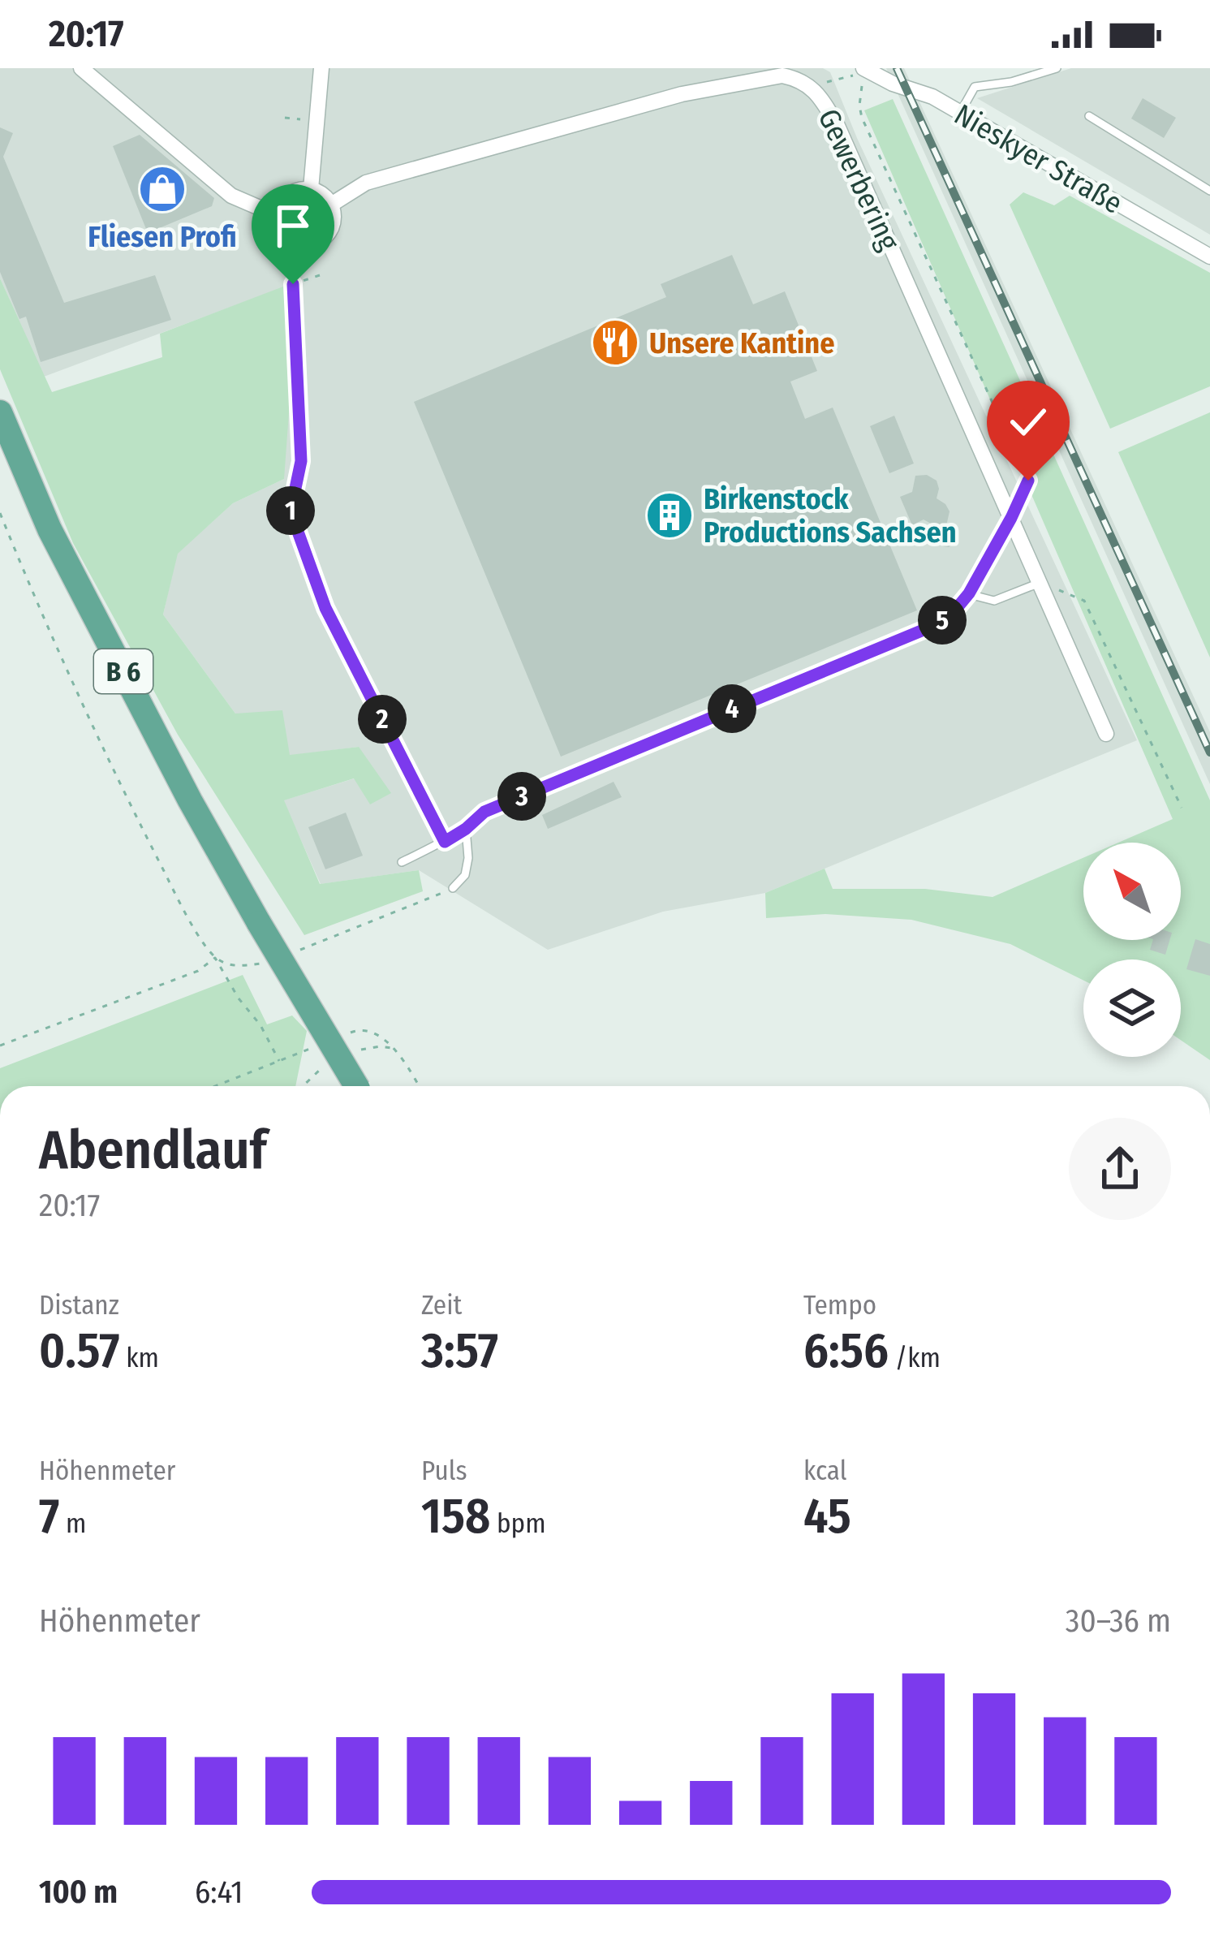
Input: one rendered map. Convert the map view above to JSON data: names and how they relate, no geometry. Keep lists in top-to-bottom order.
{
  "streets": {
    "main road": ["B 6"],
    "street": ["Nieskyer Straße", "Gewerbering"]
  },
  "places": {
    "shop": ["Fliesen Profi"],
    "restaurant": ["Unsere Kantine"],
    "building": ["Birkenstock Productions Sachsen"]
  },
  "north": "top left",
  "page": {
    "status": "20:17",
    "pins": [
      "1",
      "5",
      "4",
      "2",
      "3"
    ],
    "heading": ["Abendlauf", "20:17"],
    "stats": [
      ["Distanz", "0.57 km"],
      ["Zeit", "3:57"],
      ["Tempo", "6:56 /km"],
      ["Höhenmeter", "7 m"],
      ["Puls", "158 bpm"],
      ["kcal", "45"]
    ],
    "chart": ["Höhenmeter", "30–36 m"],
    "list": [
      {
        "name": "100 m",
        "note": "6:41"
      }
    ]
  }
}
